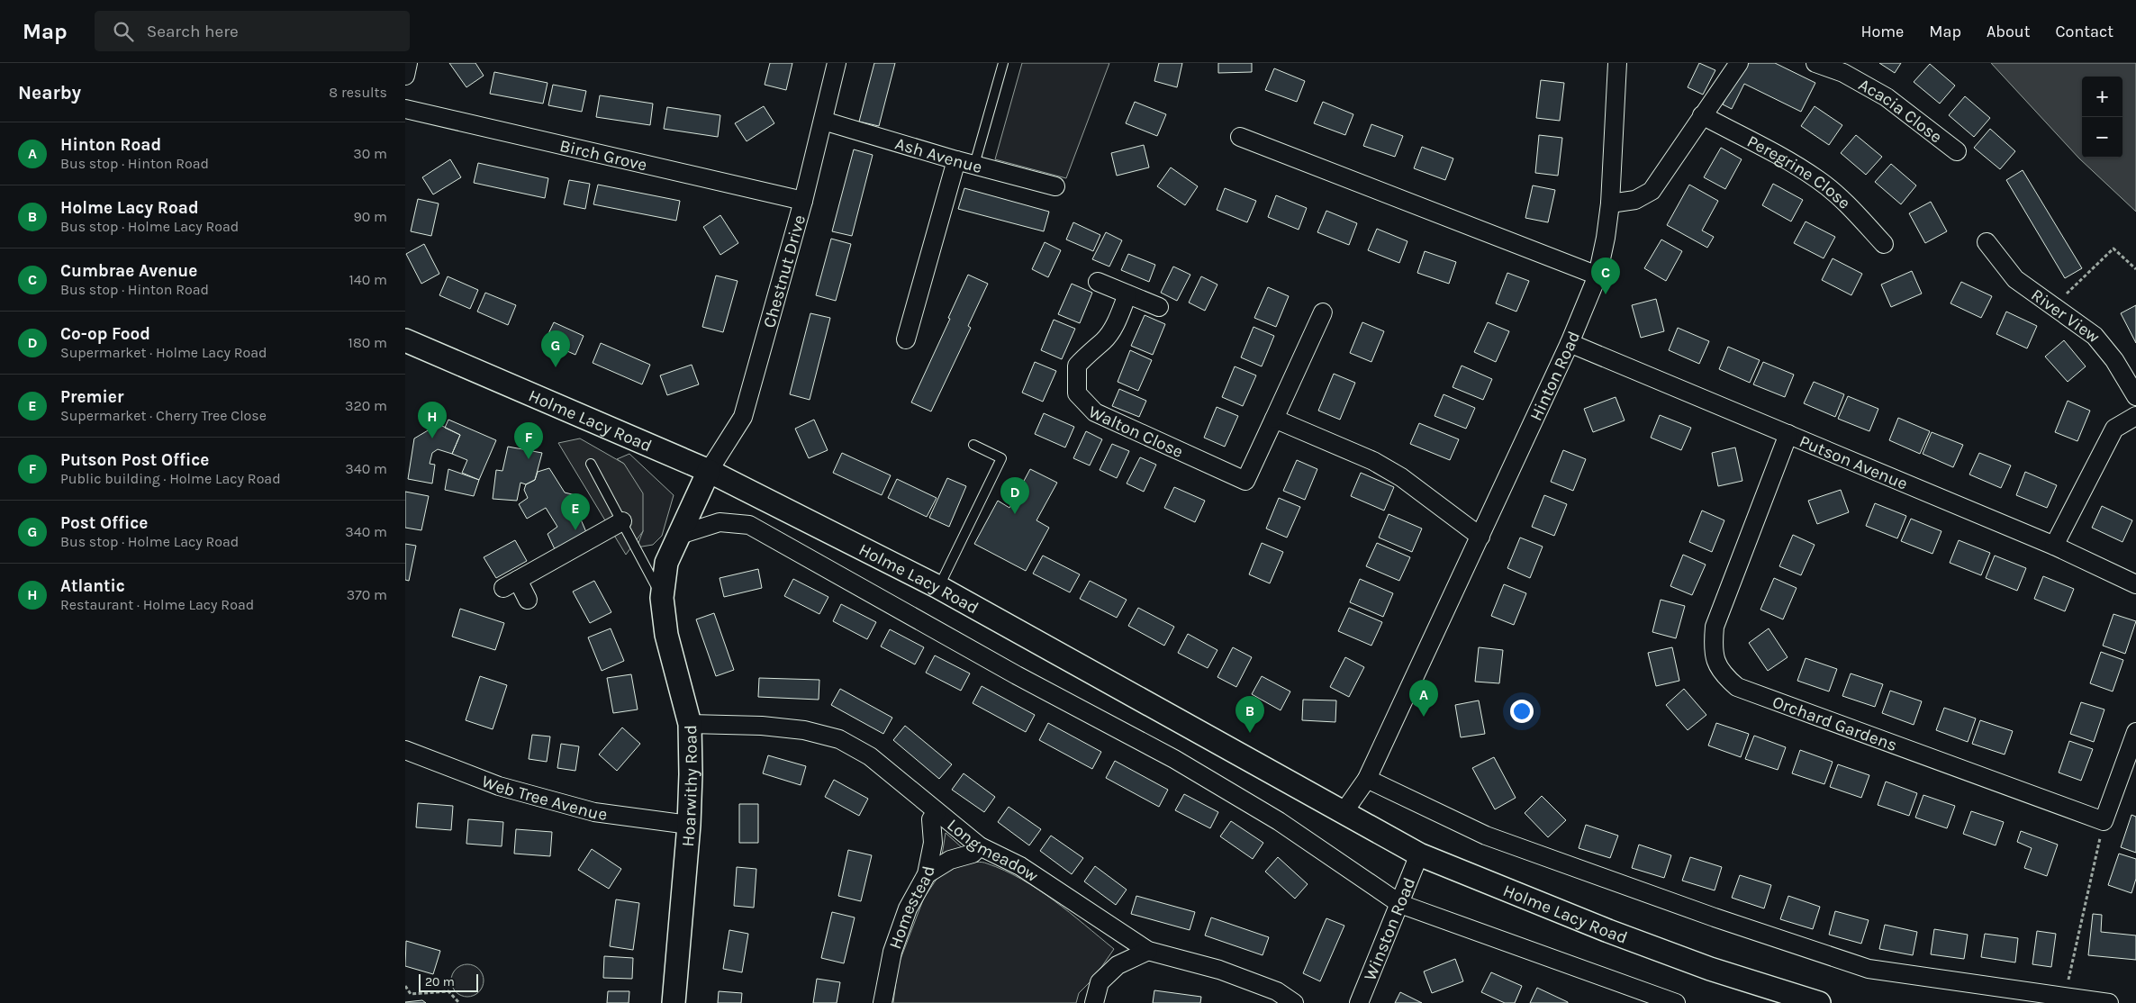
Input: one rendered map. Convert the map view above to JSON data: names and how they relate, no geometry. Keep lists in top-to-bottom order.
{
  "streets": {
    "street": [
      "Acacia Close",
      "Birch Grove",
      "Ash Avenue",
      "Peregrine Close",
      "Chestnut Drive",
      "River View",
      "Hinton Road",
      "Holme Lacy Road",
      "Walton Close",
      "Putson Avenue",
      "Orchard Gardens",
      "Hoarwithy Road",
      "Web Tree Avenue",
      "Longmeadow",
      "Homestead",
      "Winston Road"
    ]
  },
  "crossings": [
    ["Birch Grove", "Chestnut Drive"],
    ["Ash Avenue", "Chestnut Drive"],
    ["Chestnut Drive", "Holme Lacy Road"],
    ["Chestnut Drive", "Hoarwithy Road"],
    ["Hinton Road", "Holme Lacy Road"],
    ["Hinton Road", "Putson Avenue"],
    ["Holme Lacy Road", "Hoarwithy Road"],
    ["Holme Lacy Road", "Winston Road"],
    ["Putson Avenue", "Orchard Gardens"],
    ["Hoarwithy Road", "Web Tree Avenue"],
    ["Hoarwithy Road", "Longmeadow"],
    ["Longmeadow", "Homestead"]
  ],
  "scale_bar": "20 m",
  "page": {
    "header": "Map",
    "search": "Search here",
    "nav": [
      "Home",
      "Map",
      "About",
      "Contact"
    ],
    "heading": ["Nearby", "8 results"],
    "map_buttons": ["+", "−"],
    "list": [
      {
        "mark": "A",
        "name": "Hinton Road",
        "note": "Bus stop · Hinton Road",
        "value": "30 m"
      },
      {
        "mark": "B",
        "name": "Holme Lacy Road",
        "note": "Bus stop · Holme Lacy Road",
        "value": "90 m"
      },
      {
        "mark": "C",
        "name": "Cumbrae Avenue",
        "note": "Bus stop · Hinton Road",
        "value": "140 m"
      },
      {
        "mark": "D",
        "name": "Co-op Food",
        "note": "Supermarket · Holme Lacy Road",
        "value": "180 m"
      },
      {
        "mark": "E",
        "name": "Premier",
        "note": "Supermarket · Cherry Tree Close",
        "value": "320 m"
      },
      {
        "mark": "F",
        "name": "Putson Post Office",
        "note": "Public building · Holme Lacy Road",
        "value": "340 m"
      },
      {
        "mark": "G",
        "name": "Post Office",
        "note": "Bus stop · Holme Lacy Road",
        "value": "340 m"
      },
      {
        "mark": "H",
        "name": "Atlantic",
        "note": "Restaurant · Holme Lacy Road",
        "value": "370 m"
      }
    ],
    "pins": [
      "C",
      "G",
      "H",
      "F",
      "D",
      "E",
      "A",
      "B"
    ],
    "scale": "20 m"
  }
}
